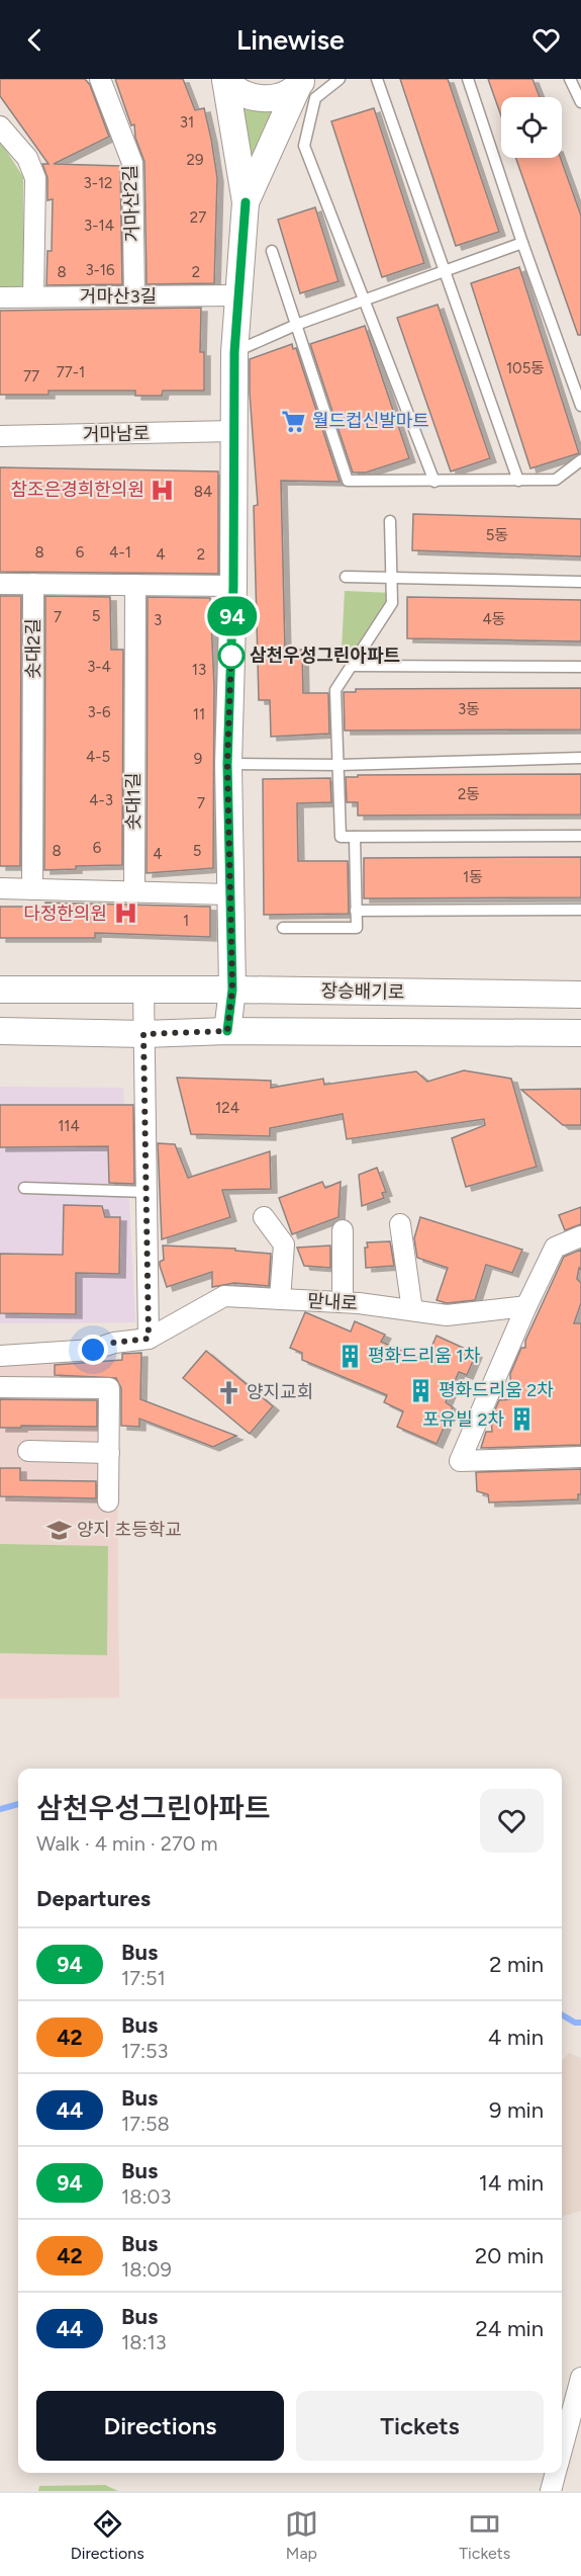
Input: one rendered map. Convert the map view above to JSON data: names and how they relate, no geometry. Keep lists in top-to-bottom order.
{
  "streets": {
    "street": [
      "거마산2길",
      "거마산3길",
      "거마남로",
      "솟대2길",
      "솟대1길",
      "장승배기로",
      "맏내로"
    ]
  },
  "crossings": [
    ["거마산2길", "거마산3길"]
  ],
  "places": {
    "supermarket": ["월드컵신발마트"],
    "hospital": ["참조은경희한의원", "다정한의원"],
    "other": ["삼천우성그린아파트"],
    "building": ["평화드리움 1차", "평화드리움 2차", "포유빌 2차"],
    "church": ["양지교회"],
    "school or university": ["양지 초등학교"]
  },
  "lines": ["bus line 94"],
  "house_numbers": [
    "31",
    "29",
    "3-12",
    "27",
    "3-14",
    "3-16",
    "8",
    "2",
    "105동",
    "77-1",
    "77",
    "84",
    "5동",
    "8",
    "6",
    "4-1",
    "4",
    "2",
    "5",
    "7",
    "4동",
    "3",
    "3-4",
    "13",
    "3동",
    "3-6",
    "11",
    "4-5",
    "9",
    "2동",
    "4-3",
    "7",
    "6",
    "8",
    "5",
    "4",
    "1동",
    "1",
    "124",
    "114"
  ],
  "page": {
    "header": "Linewise",
    "on_map": "94",
    "heading": [
      ["삼천우성그린아파트", "Walk · 4 min · 270 m"],
      "Departures"
    ],
    "list": [
      {
        "mark": "94",
        "name": "Bus",
        "note": "17:51",
        "value": "2 min"
      },
      {
        "mark": "42",
        "name": "Bus",
        "note": "17:53",
        "value": "4 min"
      },
      {
        "mark": "44",
        "name": "Bus",
        "note": "17:58",
        "value": "9 min"
      },
      {
        "mark": "94",
        "name": "Bus",
        "note": "18:03",
        "value": "14 min"
      },
      {
        "mark": "42",
        "name": "Bus",
        "note": "18:09",
        "value": "20 min"
      },
      {
        "mark": "44",
        "name": "Bus",
        "note": "18:13",
        "value": "24 min"
      }
    ],
    "buttons": ["Directions", "Tickets"],
    "tabs": ["Directions", "Map", "Tickets"]
  }
}
